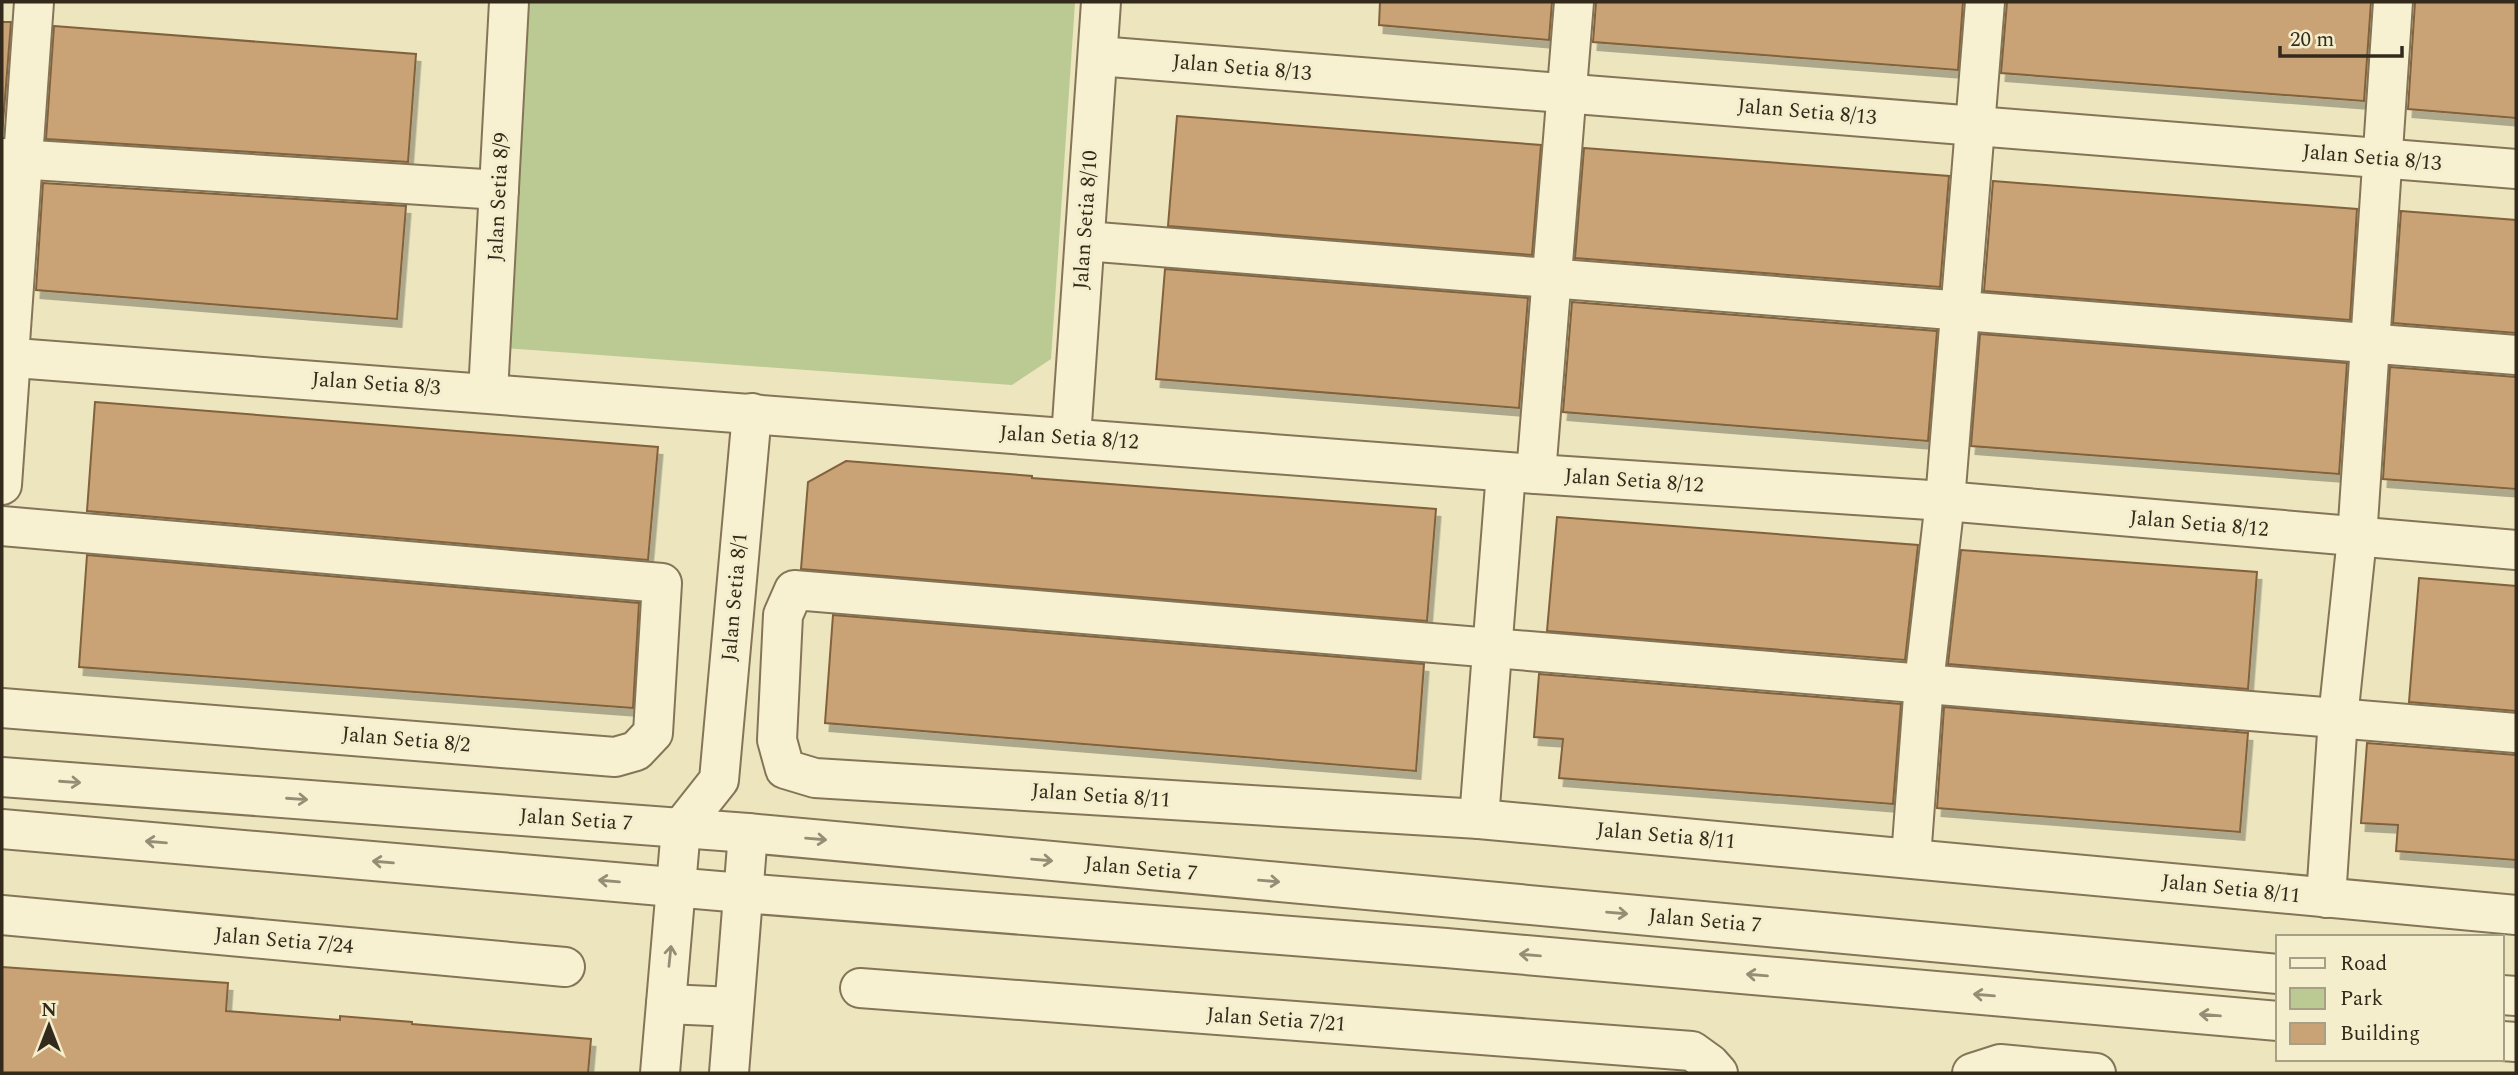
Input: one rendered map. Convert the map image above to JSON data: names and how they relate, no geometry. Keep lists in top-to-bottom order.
{
  "streets": {
    "street": [
      "Jalan Setia 8/13",
      "Jalan Setia 8/9",
      "Jalan Setia 8/10",
      "Jalan Setia 8/3",
      "Jalan Setia 8/12",
      "Jalan Setia 8/1",
      "Jalan Setia 8/2",
      "Jalan Setia 8/11",
      "Jalan Setia 7",
      "Jalan Setia 7/24",
      "Jalan Setia 7/21"
    ]
  },
  "crossings": [
    ["Jalan Setia 8/13", "Jalan Setia 8/10"],
    ["Jalan Setia 8/9", "Jalan Setia 8/3"],
    ["Jalan Setia 8/10", "Jalan Setia 8/12"],
    ["Jalan Setia 8/3", "Jalan Setia 8/12"],
    ["Jalan Setia 8/3", "Jalan Setia 8/1"],
    ["Jalan Setia 8/12", "Jalan Setia 8/1"]
  ],
  "legend": ["Road", "Park", "Building"],
  "scale_bar": "20 m",
  "north": "top"
}
